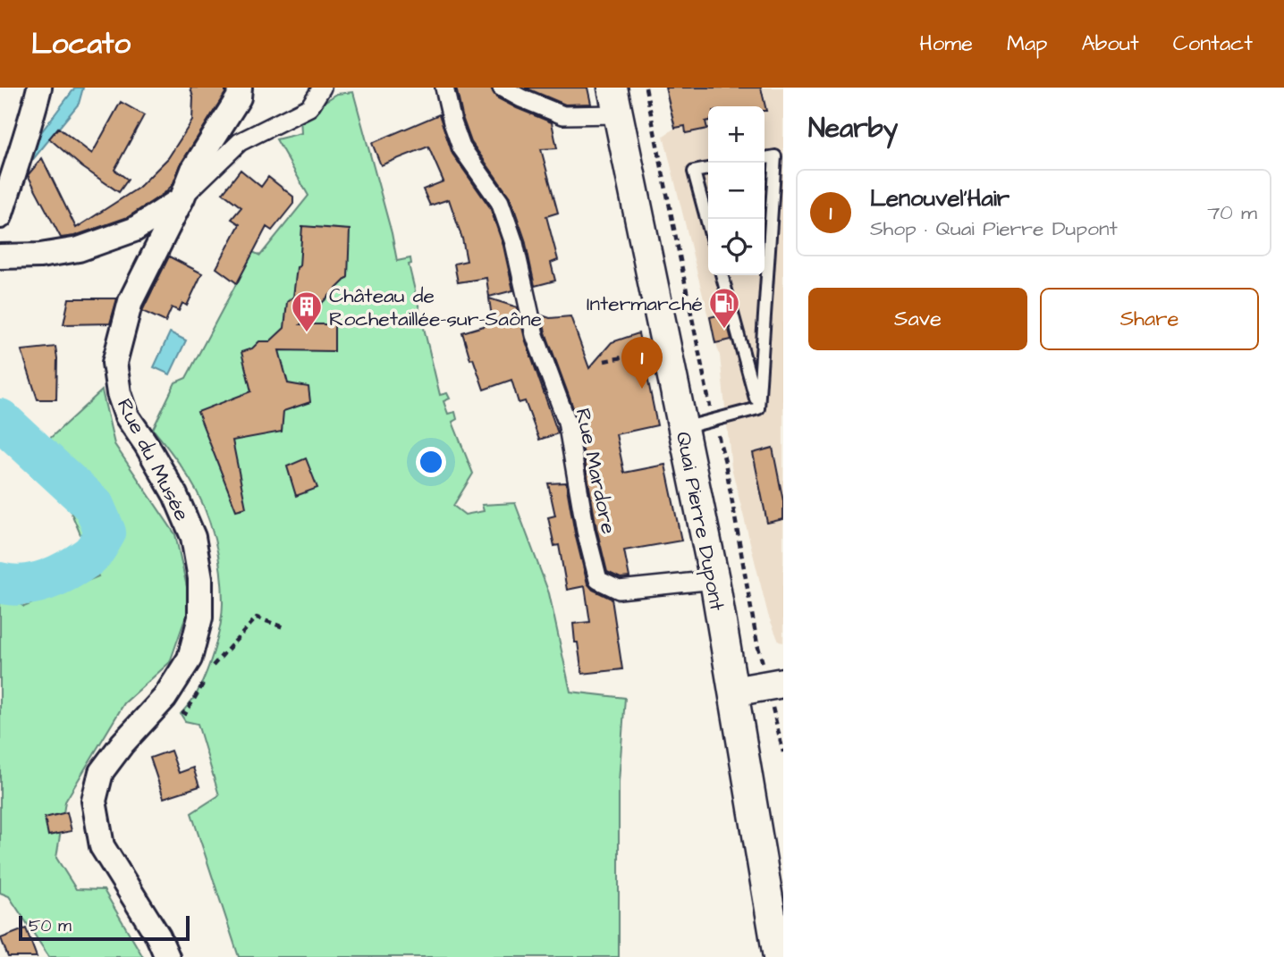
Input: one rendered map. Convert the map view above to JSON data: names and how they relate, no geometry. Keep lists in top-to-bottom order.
{
  "streets": {
    "street": ["Rue du Musée", "Rue Mardore", "Quai Pierre Dupont"]
  },
  "crossings": [
    ["Rue Mardore", "Quai Pierre Dupont"]
  ],
  "places": {
    "fuel station": ["Intermarché"],
    "building": ["Château de Rochetaillée-sur-Saône"]
  },
  "scale_bar": "50 m",
  "page": {
    "header": "Locato",
    "nav": [
      "Home",
      "Map",
      "About",
      "Contact"
    ],
    "heading": "Nearby",
    "map_buttons": ["+", "−"],
    "list": [
      {
        "mark": "1",
        "name": "Lenouvel'Hair",
        "note": "Shop · Quai Pierre Dupont",
        "value": "70 m"
      }
    ],
    "buttons": ["Save", "Share"],
    "pins": "1",
    "scale": "50 m"
  }
}
